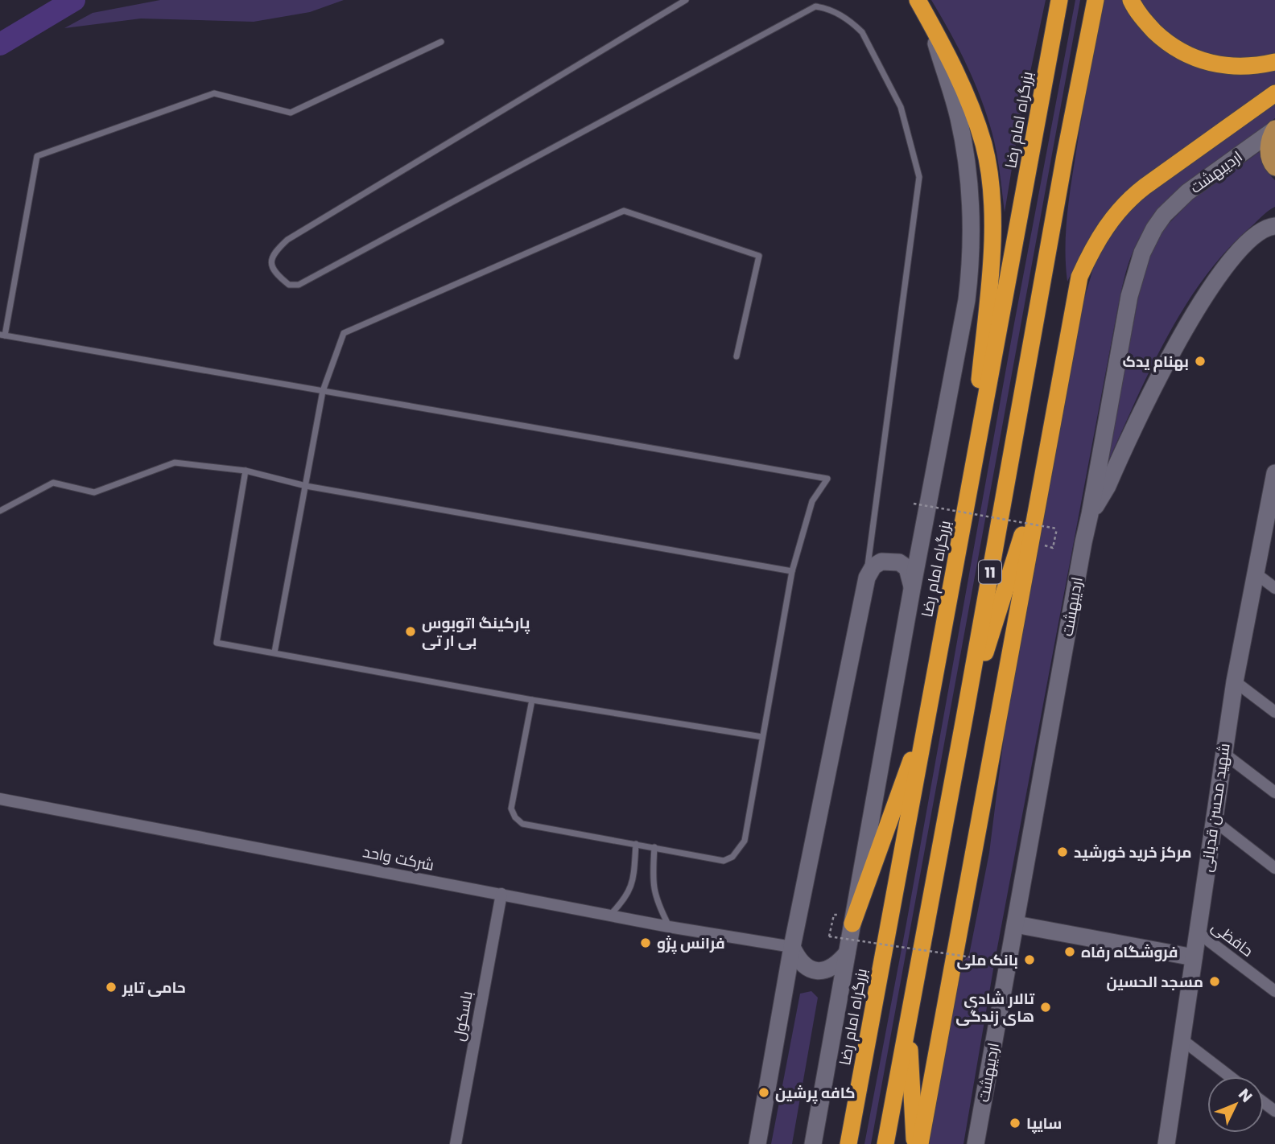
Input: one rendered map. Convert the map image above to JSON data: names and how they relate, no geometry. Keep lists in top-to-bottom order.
{
  "streets": {
    "highway": ["بزرگراه امام رضا", "11"],
    "main road": ["اردیبهشت", "شهید محسن قدیانی"],
    "street": ["شرکت واحد", "حافظی", "باسکول"]
  },
  "crossings": [
    ["شهید محسن قدیانی", "حافظی"],
    ["شرکت واحد", "باسکول"]
  ],
  "places": [
    "بهنام یدک",
    "پارکینگ اتوبوس بی ار تی",
    "مرکز خرید خورشید",
    "فرانس پژو",
    "فروشگاه رفاه",
    "بانک ملی",
    "مسجد الحسین",
    "حامی تایر",
    "تالار شادی های زندگی",
    "کافه پرشین",
    "سایپا"
  ],
  "north": "top right"
}
